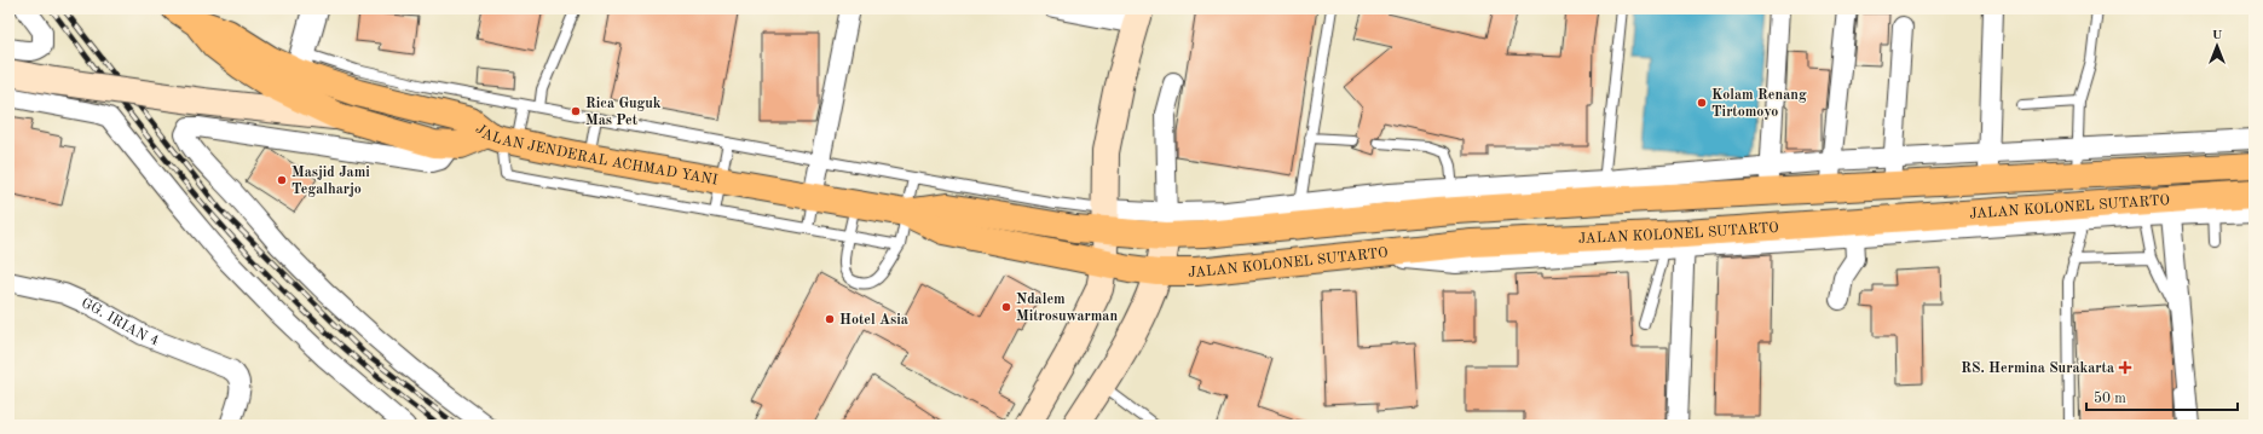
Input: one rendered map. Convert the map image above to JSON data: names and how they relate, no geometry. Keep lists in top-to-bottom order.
{
  "streets": {
    "main road": ["JALAN JENDERAL ACHMAD YANI", "JALAN KOLONEL SUTARTO"],
    "street": ["GG. IRIAN 4"]
  },
  "crossings": [
    ["JALAN JENDERAL ACHMAD YANI", "JALAN KOLONEL SUTARTO"]
  ],
  "places": {
    "other": [
      "Kolam Renang Tirtomoyo",
      "Rica Guguk Mas Pet",
      "Masjid Jami Tegalharjo",
      "Ndalem Mitrosuwarman",
      "Hotel Asia"
    ],
    "health": ["RS. Hermina Surakarta"]
  },
  "scale_bar": "50 m",
  "north": "top"
}
